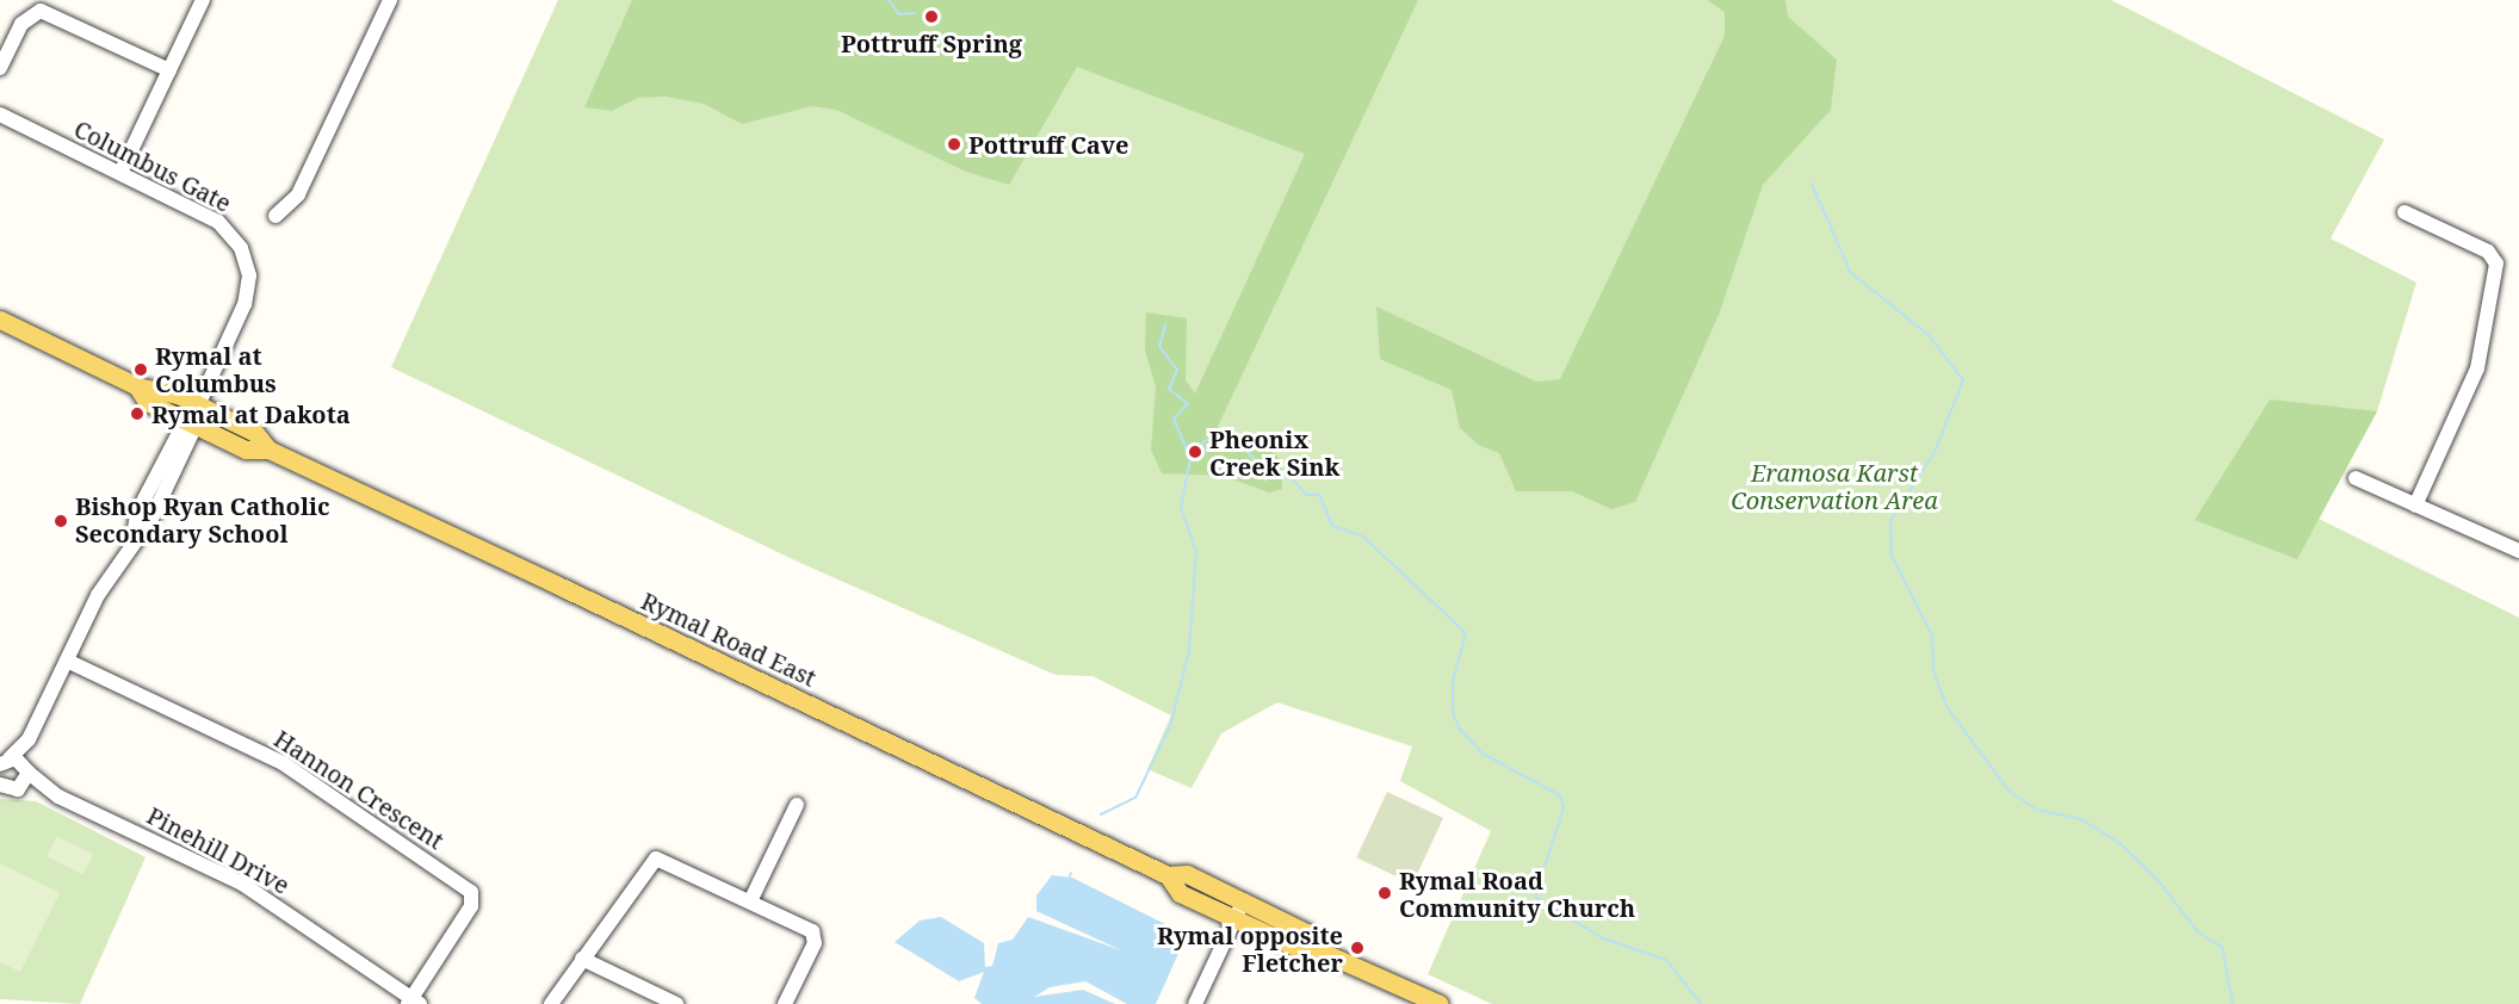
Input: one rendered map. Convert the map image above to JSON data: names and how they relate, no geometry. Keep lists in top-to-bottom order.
{
  "streets": {
    "main road": ["Rymal Road East"],
    "street": ["Columbus Gate", "Hannon Crescent", "Pinehill Drive"]
  },
  "crossings": [
    ["Columbus Gate", "Rymal Road East"],
    ["Hannon Crescent", "Pinehill Drive"]
  ],
  "parks": ["Eramosa Karst Conservation Area"],
  "places": [
    "Pottruff Spring",
    "Pottruff Cave",
    "Rymal at Columbus",
    "Rymal at Dakota",
    "Pheonix Creek Sink",
    "Bishop Ryan Catholic Secondary School",
    "Rymal Road Community Church",
    "Rymal opposite Fletcher"
  ]
}
